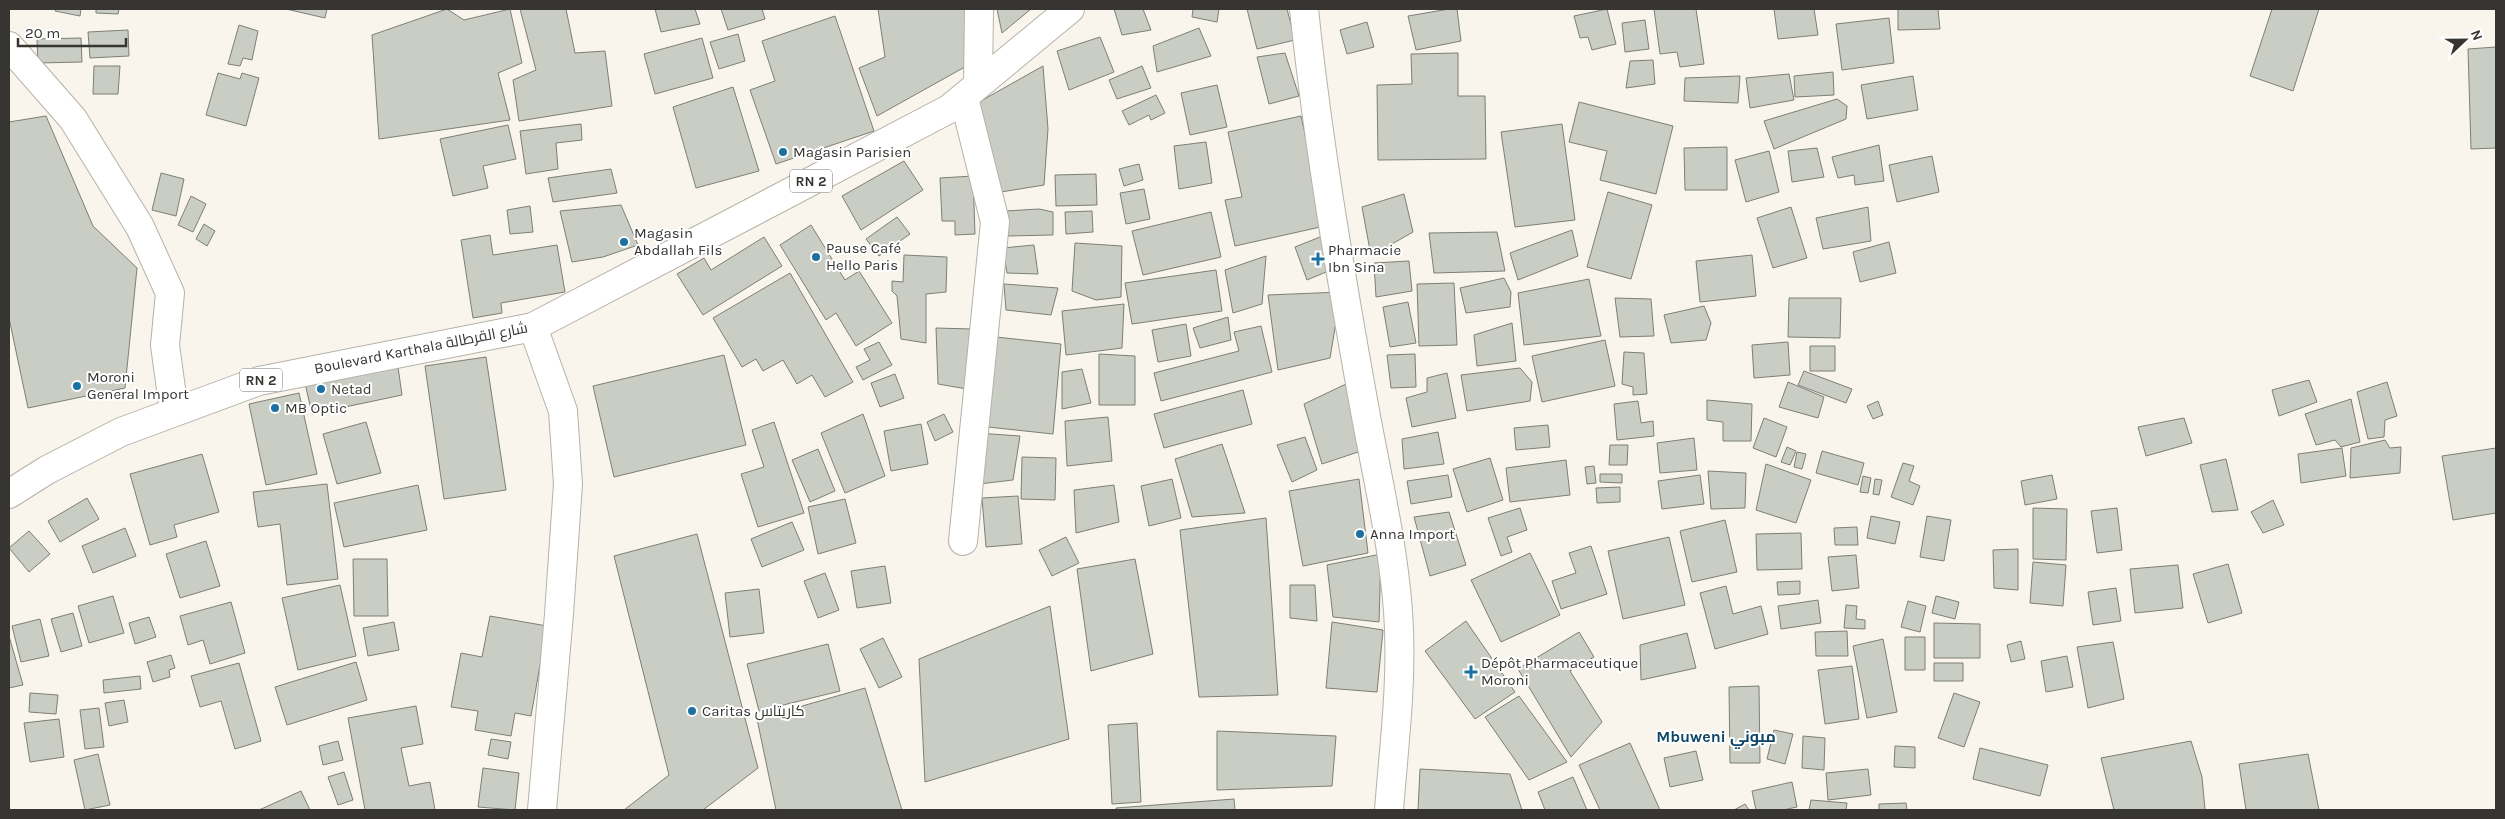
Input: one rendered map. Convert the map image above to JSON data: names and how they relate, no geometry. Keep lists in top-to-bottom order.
{
  "streets": {
    "street": ["RN 2", "Boulevard Karthala شارع القرطالة"]
  },
  "districts": ["Mbuweni مبوني"],
  "places": {
    "other": [
      "Magasin Parisien",
      "Magasin Abdallah Fils",
      "Pause Café Hello Paris",
      "Moroni General Import",
      "Netad",
      "MB Optic",
      "Anna Import",
      "Caritas كاريتاس"
    ],
    "health": ["Pharmacie Ibn Sina", "Dépôt Pharmaceutique Moroni"]
  },
  "scale_bar": "20 m",
  "north": "right"
}
